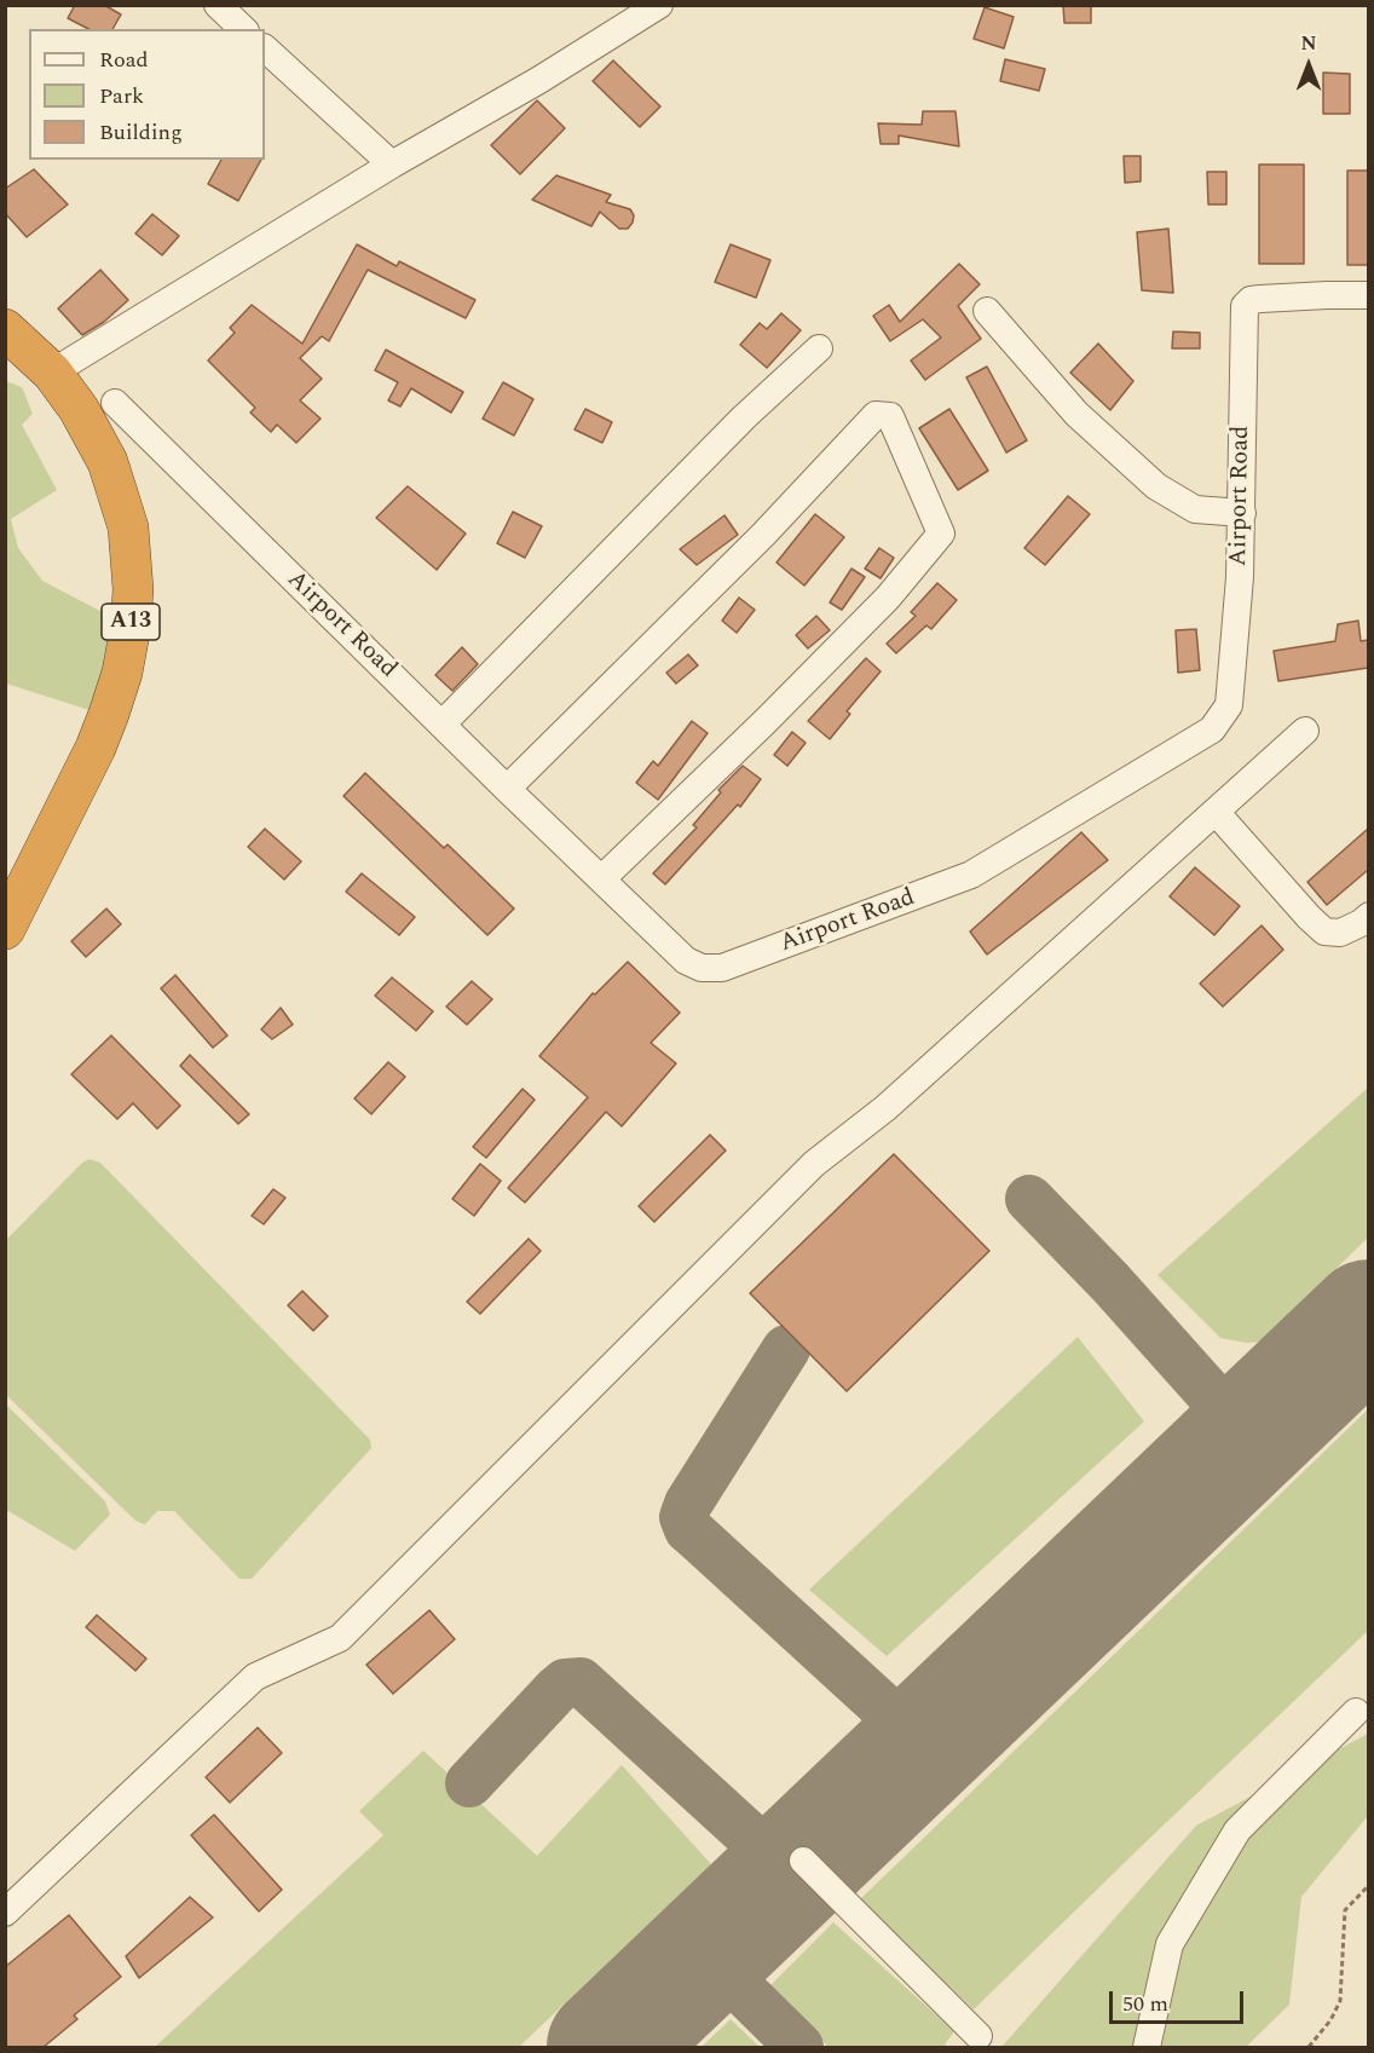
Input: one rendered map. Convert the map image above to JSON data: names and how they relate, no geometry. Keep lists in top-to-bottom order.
{
  "streets": {
    "highway": ["A13"],
    "street": ["Airport Road"]
  },
  "legend": ["Road", "Park", "Building"],
  "scale_bar": "50 m",
  "north": "top"
}
